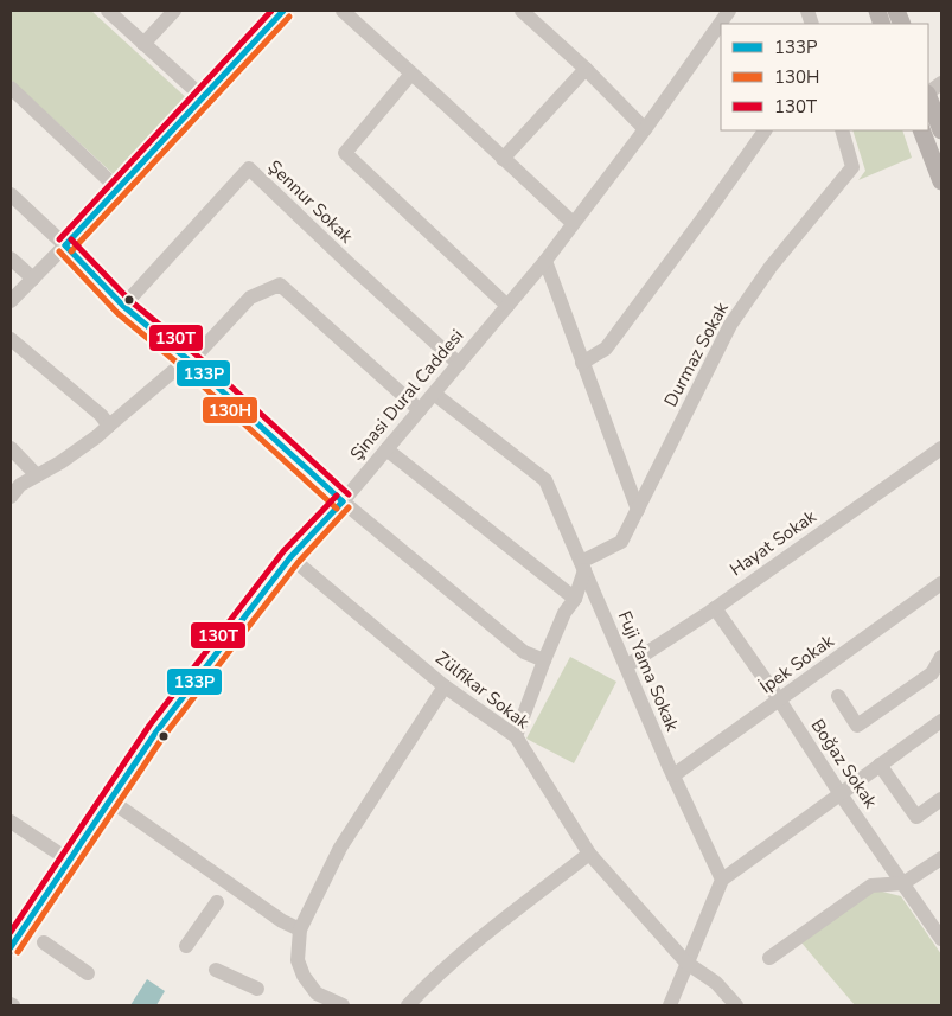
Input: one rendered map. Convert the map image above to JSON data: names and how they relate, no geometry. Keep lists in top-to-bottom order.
{
  "streets": {
    "street": [
      "Şennur Sokak",
      "Durmaz Sokak",
      "Şinasi Dural Caddesi",
      "Hayat Sokak",
      "İpek Sokak",
      "Fuji Yama Sokak",
      "Zülfikar Sokak",
      "Boğaz Sokak"
    ]
  },
  "crossings": [
    ["Şennur Sokak", "Şinasi Dural Caddesi"],
    ["Durmaz Sokak", "Fuji Yama Sokak"],
    ["Şinasi Dural Caddesi", "Fuji Yama Sokak"],
    ["Şinasi Dural Caddesi", "Zülfikar Sokak"],
    ["Hayat Sokak", "Fuji Yama Sokak"],
    ["Hayat Sokak", "Boğaz Sokak"],
    ["İpek Sokak", "Fuji Yama Sokak"],
    ["İpek Sokak", "Boğaz Sokak"]
  ],
  "lines": ["transit line 133P", "transit line 130T", "transit line 130H"],
  "legend": ["133P", "130H", "130T"]
}
